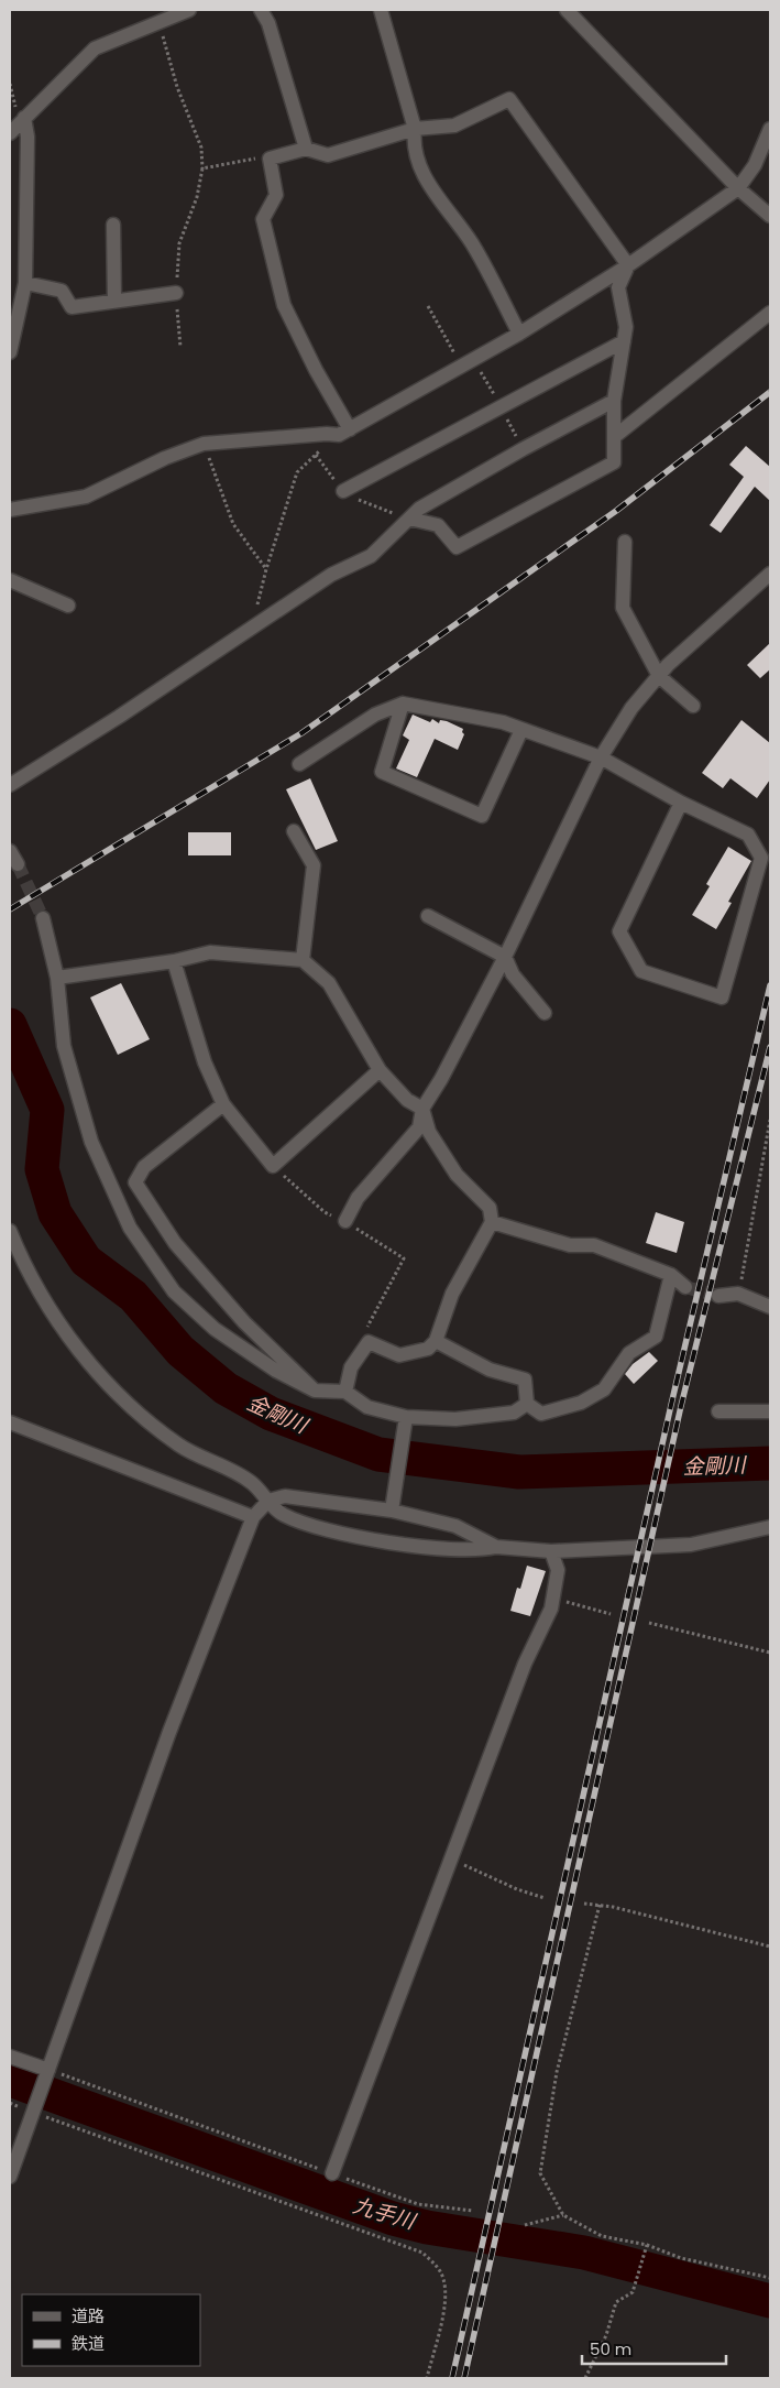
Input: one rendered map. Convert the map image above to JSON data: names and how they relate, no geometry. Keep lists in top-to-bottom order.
{
  "water": ["金剛川", "九手川"],
  "legend": ["道路", "鉄道"],
  "scale_bar": "50 m"
}
